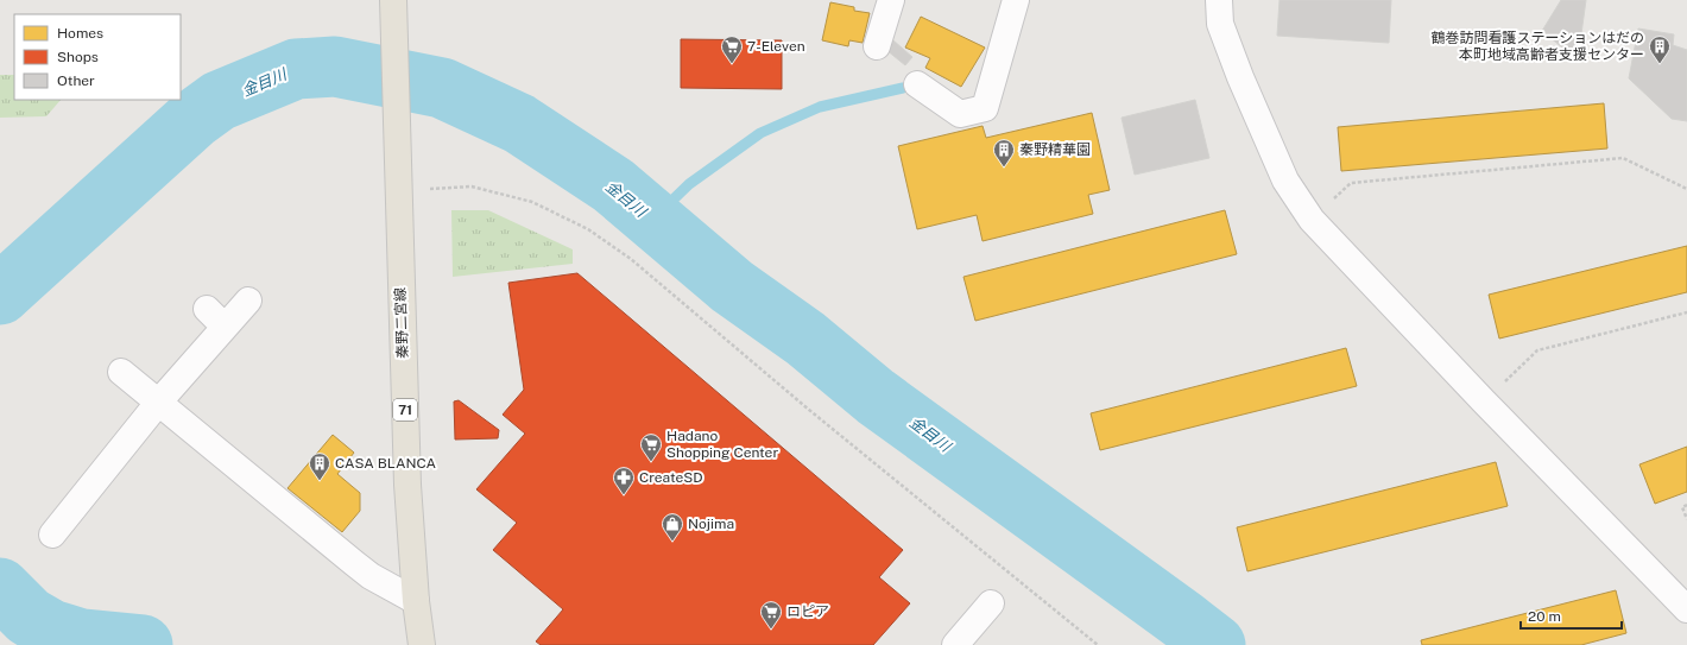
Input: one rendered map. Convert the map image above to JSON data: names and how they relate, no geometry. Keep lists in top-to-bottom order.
{
  "streets": {
    "main road": ["秦野二宮線", "71"]
  },
  "water": ["金目川"],
  "places": {
    "supermarket": ["7-Eleven", "Hadano Shopping Center", "ロピア"],
    "building": ["鶴巻訪問看護ステーションはだの 本町地域高齢者支援センター", "秦野精華園", "CASA BLANCA"],
    "pharmacy": ["CreateSD"],
    "shop": ["Nojima"]
  },
  "legend": ["Homes", "Shops", "Other"],
  "scale_bar": "20 m"
}
